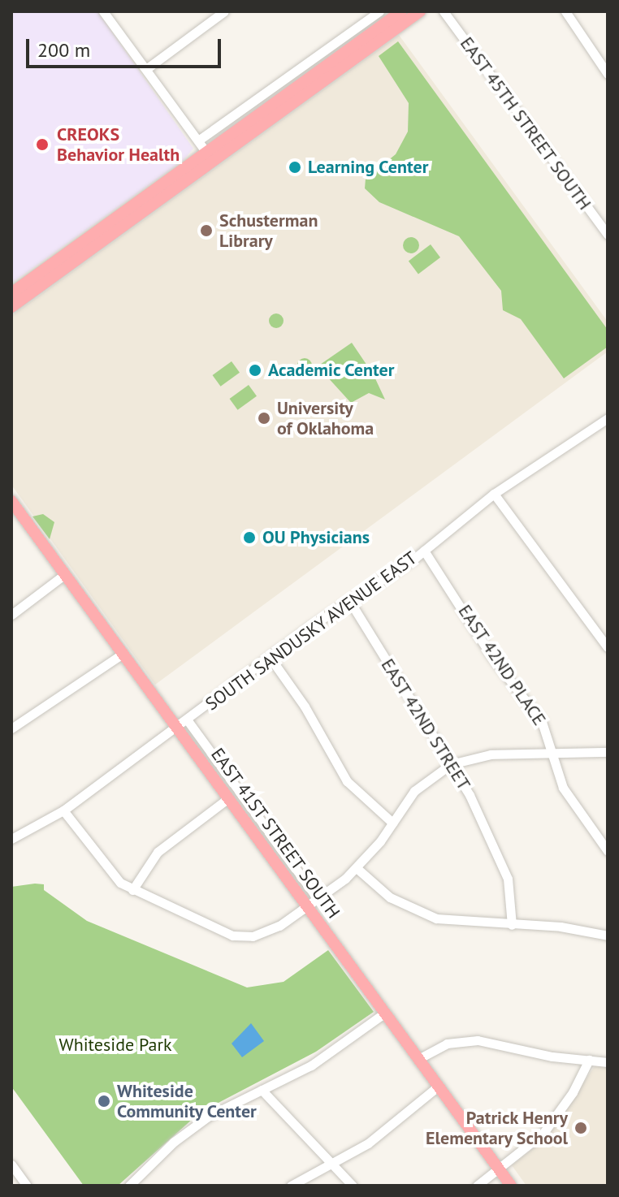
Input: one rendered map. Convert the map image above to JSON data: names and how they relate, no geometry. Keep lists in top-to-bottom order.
{
  "streets": {
    "main road": ["EAST 41ST STREET SOUTH"],
    "street": [
      "EAST 45TH STREET SOUTH",
      "SOUTH SANDUSKY AVENUE EAST",
      "EAST 42ND PLACE",
      "EAST 42ND STREET"
    ]
  },
  "crossings": [
    ["SOUTH SANDUSKY AVENUE EAST", "EAST 42ND PLACE"],
    ["SOUTH SANDUSKY AVENUE EAST", "EAST 42ND STREET"],
    ["SOUTH SANDUSKY AVENUE EAST", "EAST 41ST STREET SOUTH"]
  ],
  "parks": ["Whiteside Park"],
  "places": [
    "CREOKS Behavior Health",
    "Learning Center",
    "Schusterman Library",
    "Academic Center",
    "University of Oklahoma",
    "OU Physicians",
    "Whiteside Community Center",
    "Patrick Henry Elementary School"
  ],
  "scale_bar": "200 m"
}
